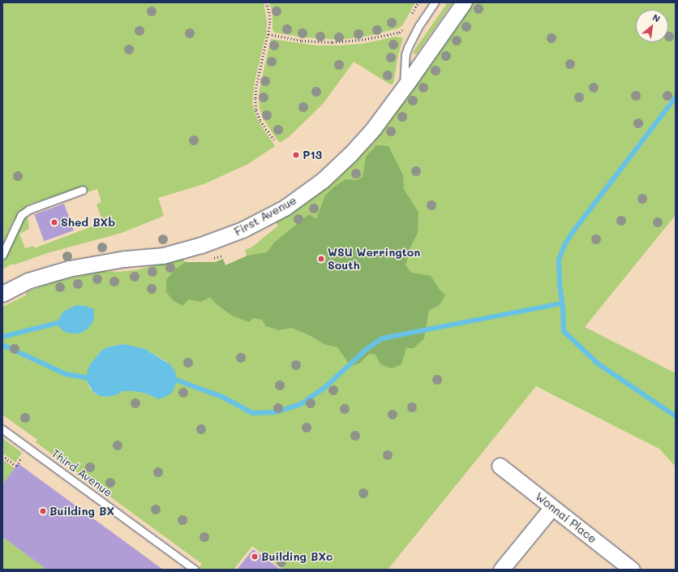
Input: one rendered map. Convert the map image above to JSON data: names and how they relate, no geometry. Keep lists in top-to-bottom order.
{
  "streets": {
    "street": ["First Avenue", "Wonnai Place"],
    "lane": ["Third Avenue"]
  },
  "places": [
    "P13",
    "Shed BXb",
    "WSU Werrington South",
    "Building BX",
    "Building BXc"
  ],
  "north": "top right"
}
